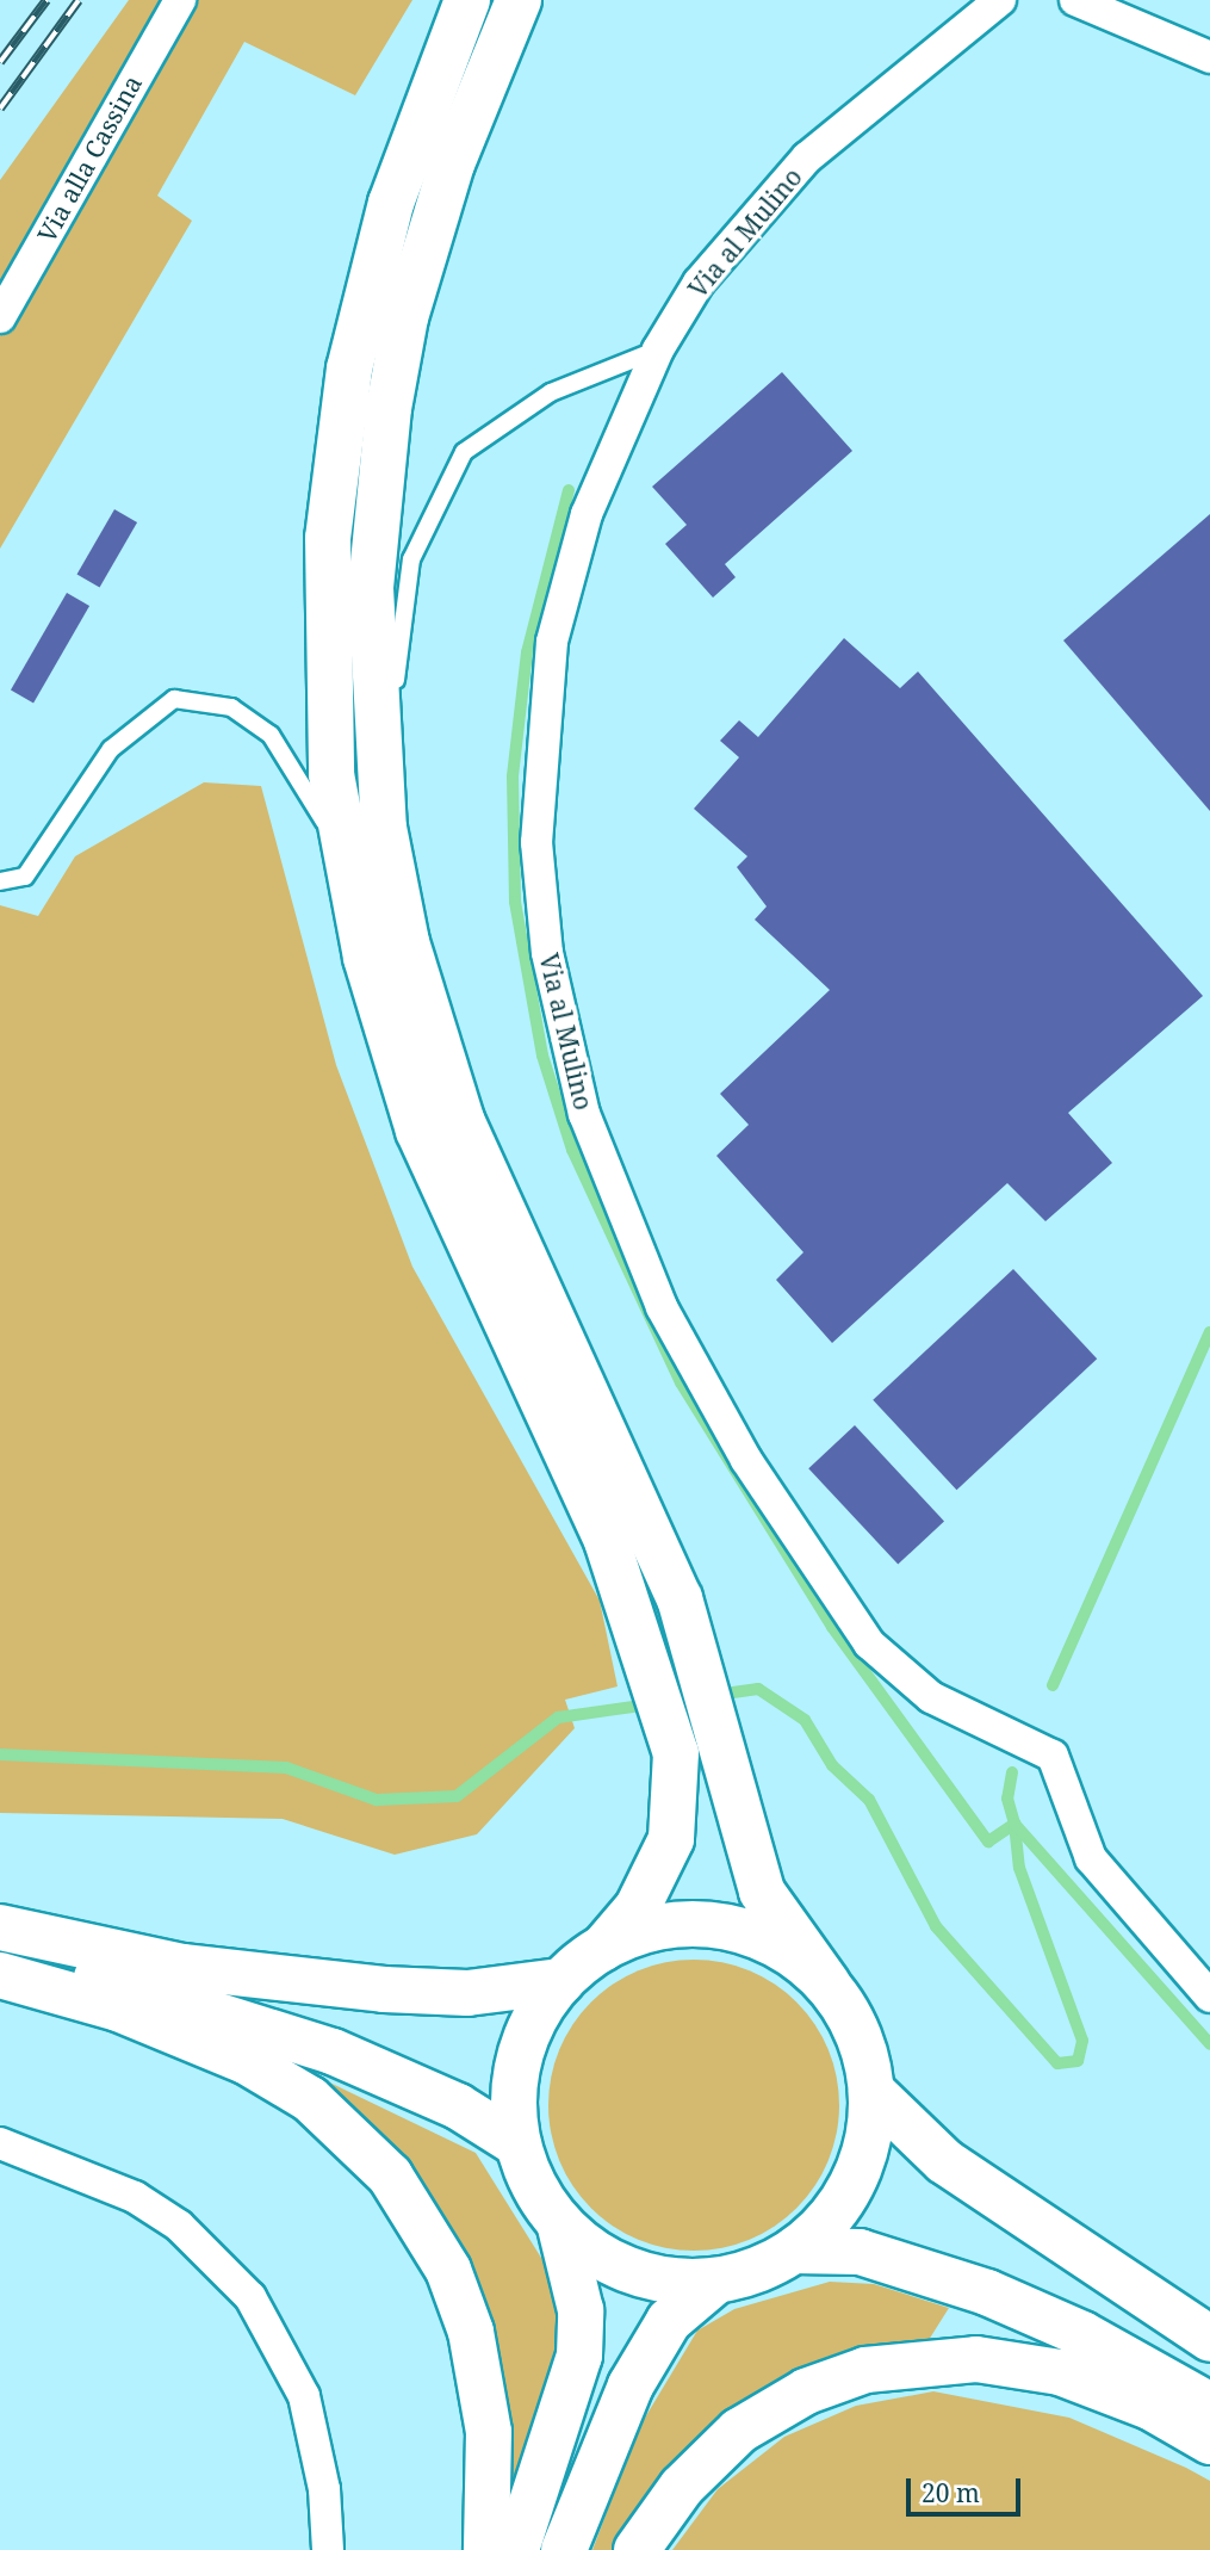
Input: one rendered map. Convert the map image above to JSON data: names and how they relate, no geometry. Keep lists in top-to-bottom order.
{
  "streets": {
    "street": ["Via alla Cassina", "Via al Mulino"]
  },
  "scale_bar": "20 m"
}
